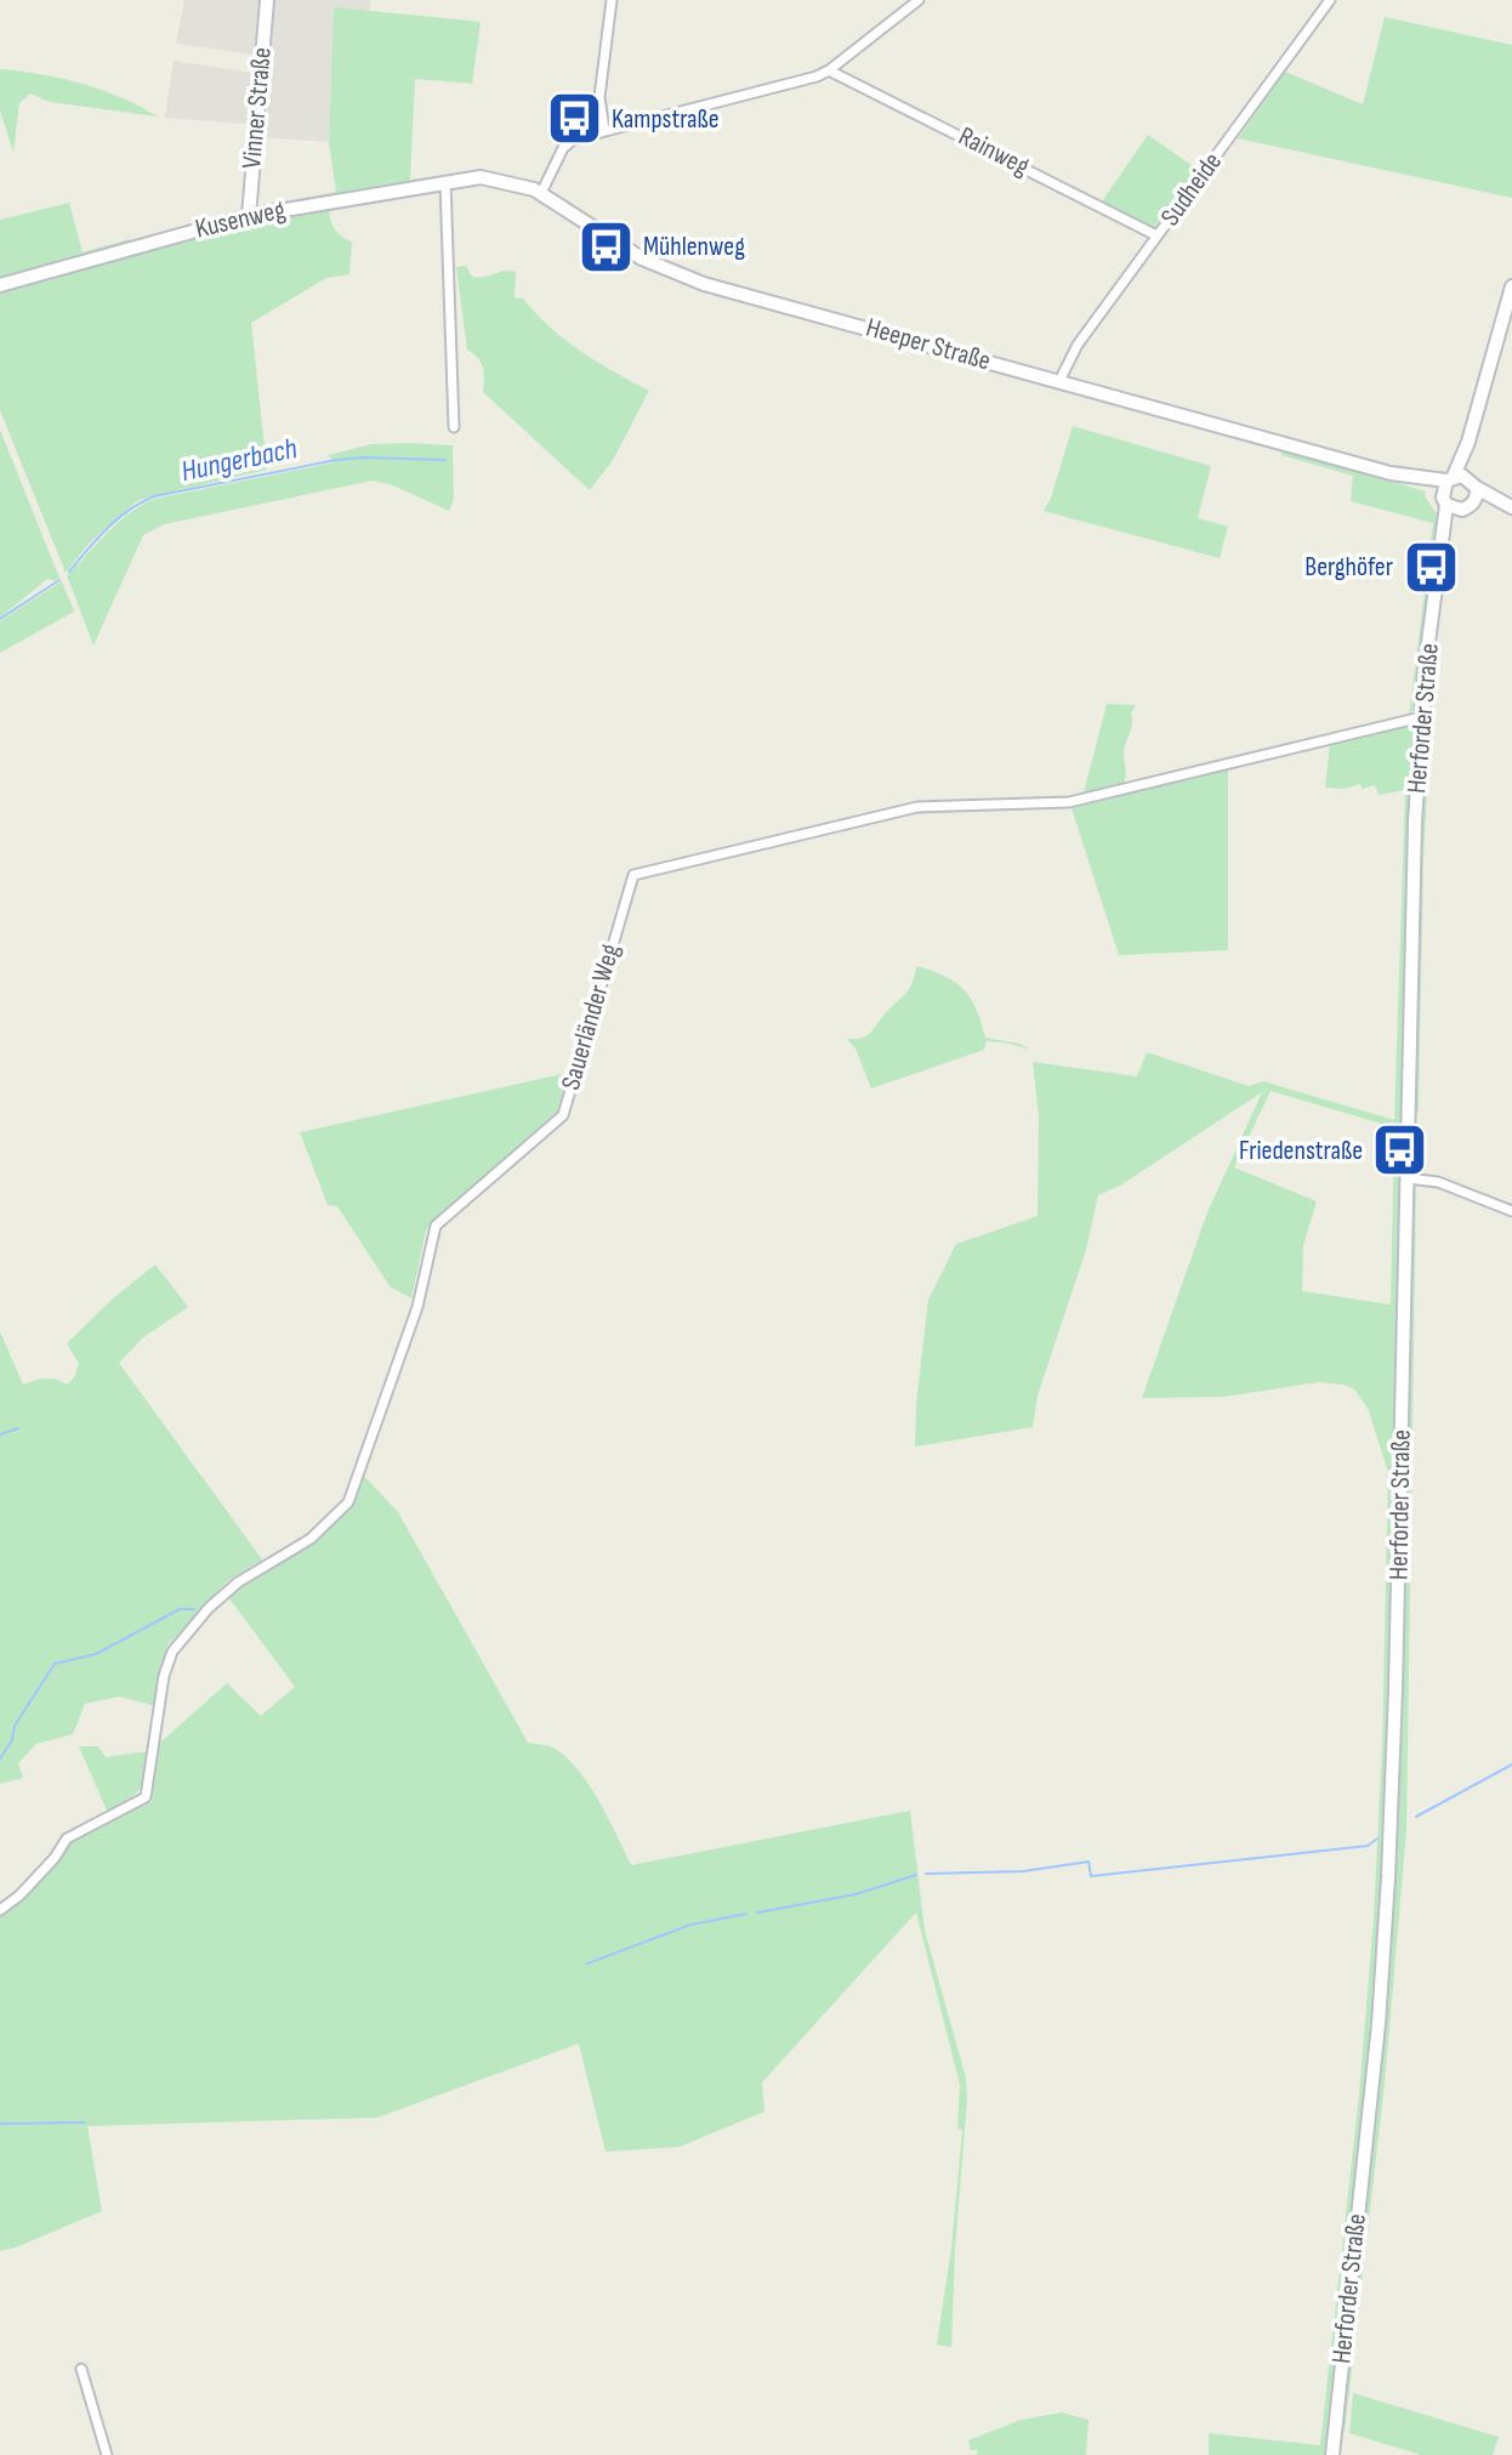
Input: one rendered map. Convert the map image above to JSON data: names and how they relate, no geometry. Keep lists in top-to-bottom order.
{
  "streets": {
    "street": [
      "Vinner Straße",
      "Rainweg",
      "Sudheide",
      "Kusenweg",
      "Heeper Straße",
      "Herforder Straße",
      "Sauerländer Weg"
    ]
  },
  "crossings": [
    ["Vinner Straße", "Kusenweg"],
    ["Rainweg", "Sudheide"],
    ["Sudheide", "Heeper Straße"],
    ["Kusenweg", "Heeper Straße"],
    ["Heeper Straße", "Herforder Straße"],
    ["Herforder Straße", "Sauerländer Weg"]
  ],
  "water": ["Hungerbach"],
  "places": {
    "bus stop": [
      "Kampstraße",
      "Mühlenweg",
      "Berghöfer",
      "Friedenstraße"
    ]
  }
}
